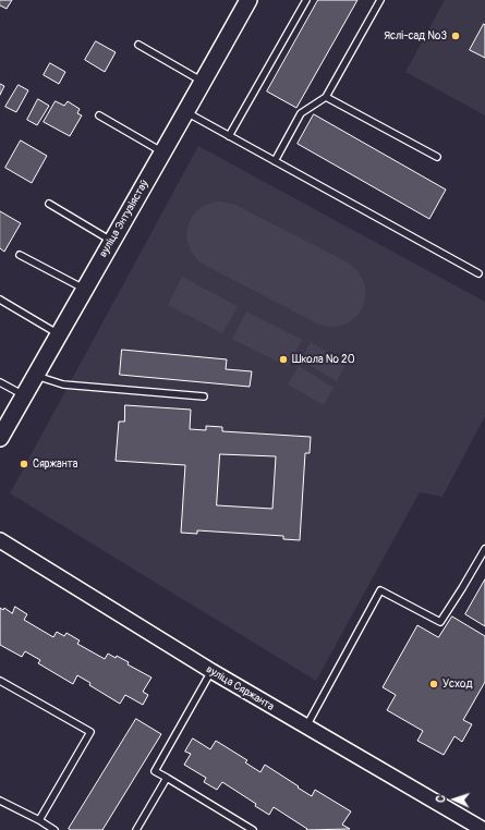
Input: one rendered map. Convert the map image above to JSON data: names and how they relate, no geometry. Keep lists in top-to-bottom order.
{
  "streets": {
    "main road": ["вуліца Энтузіястаў"],
    "street": ["вуліца Сяржанта"]
  },
  "places": [
    "Яслі-сад №3",
    "Школа № 20",
    "Сяржанта",
    "Усход"
  ],
  "north": "left"
}
